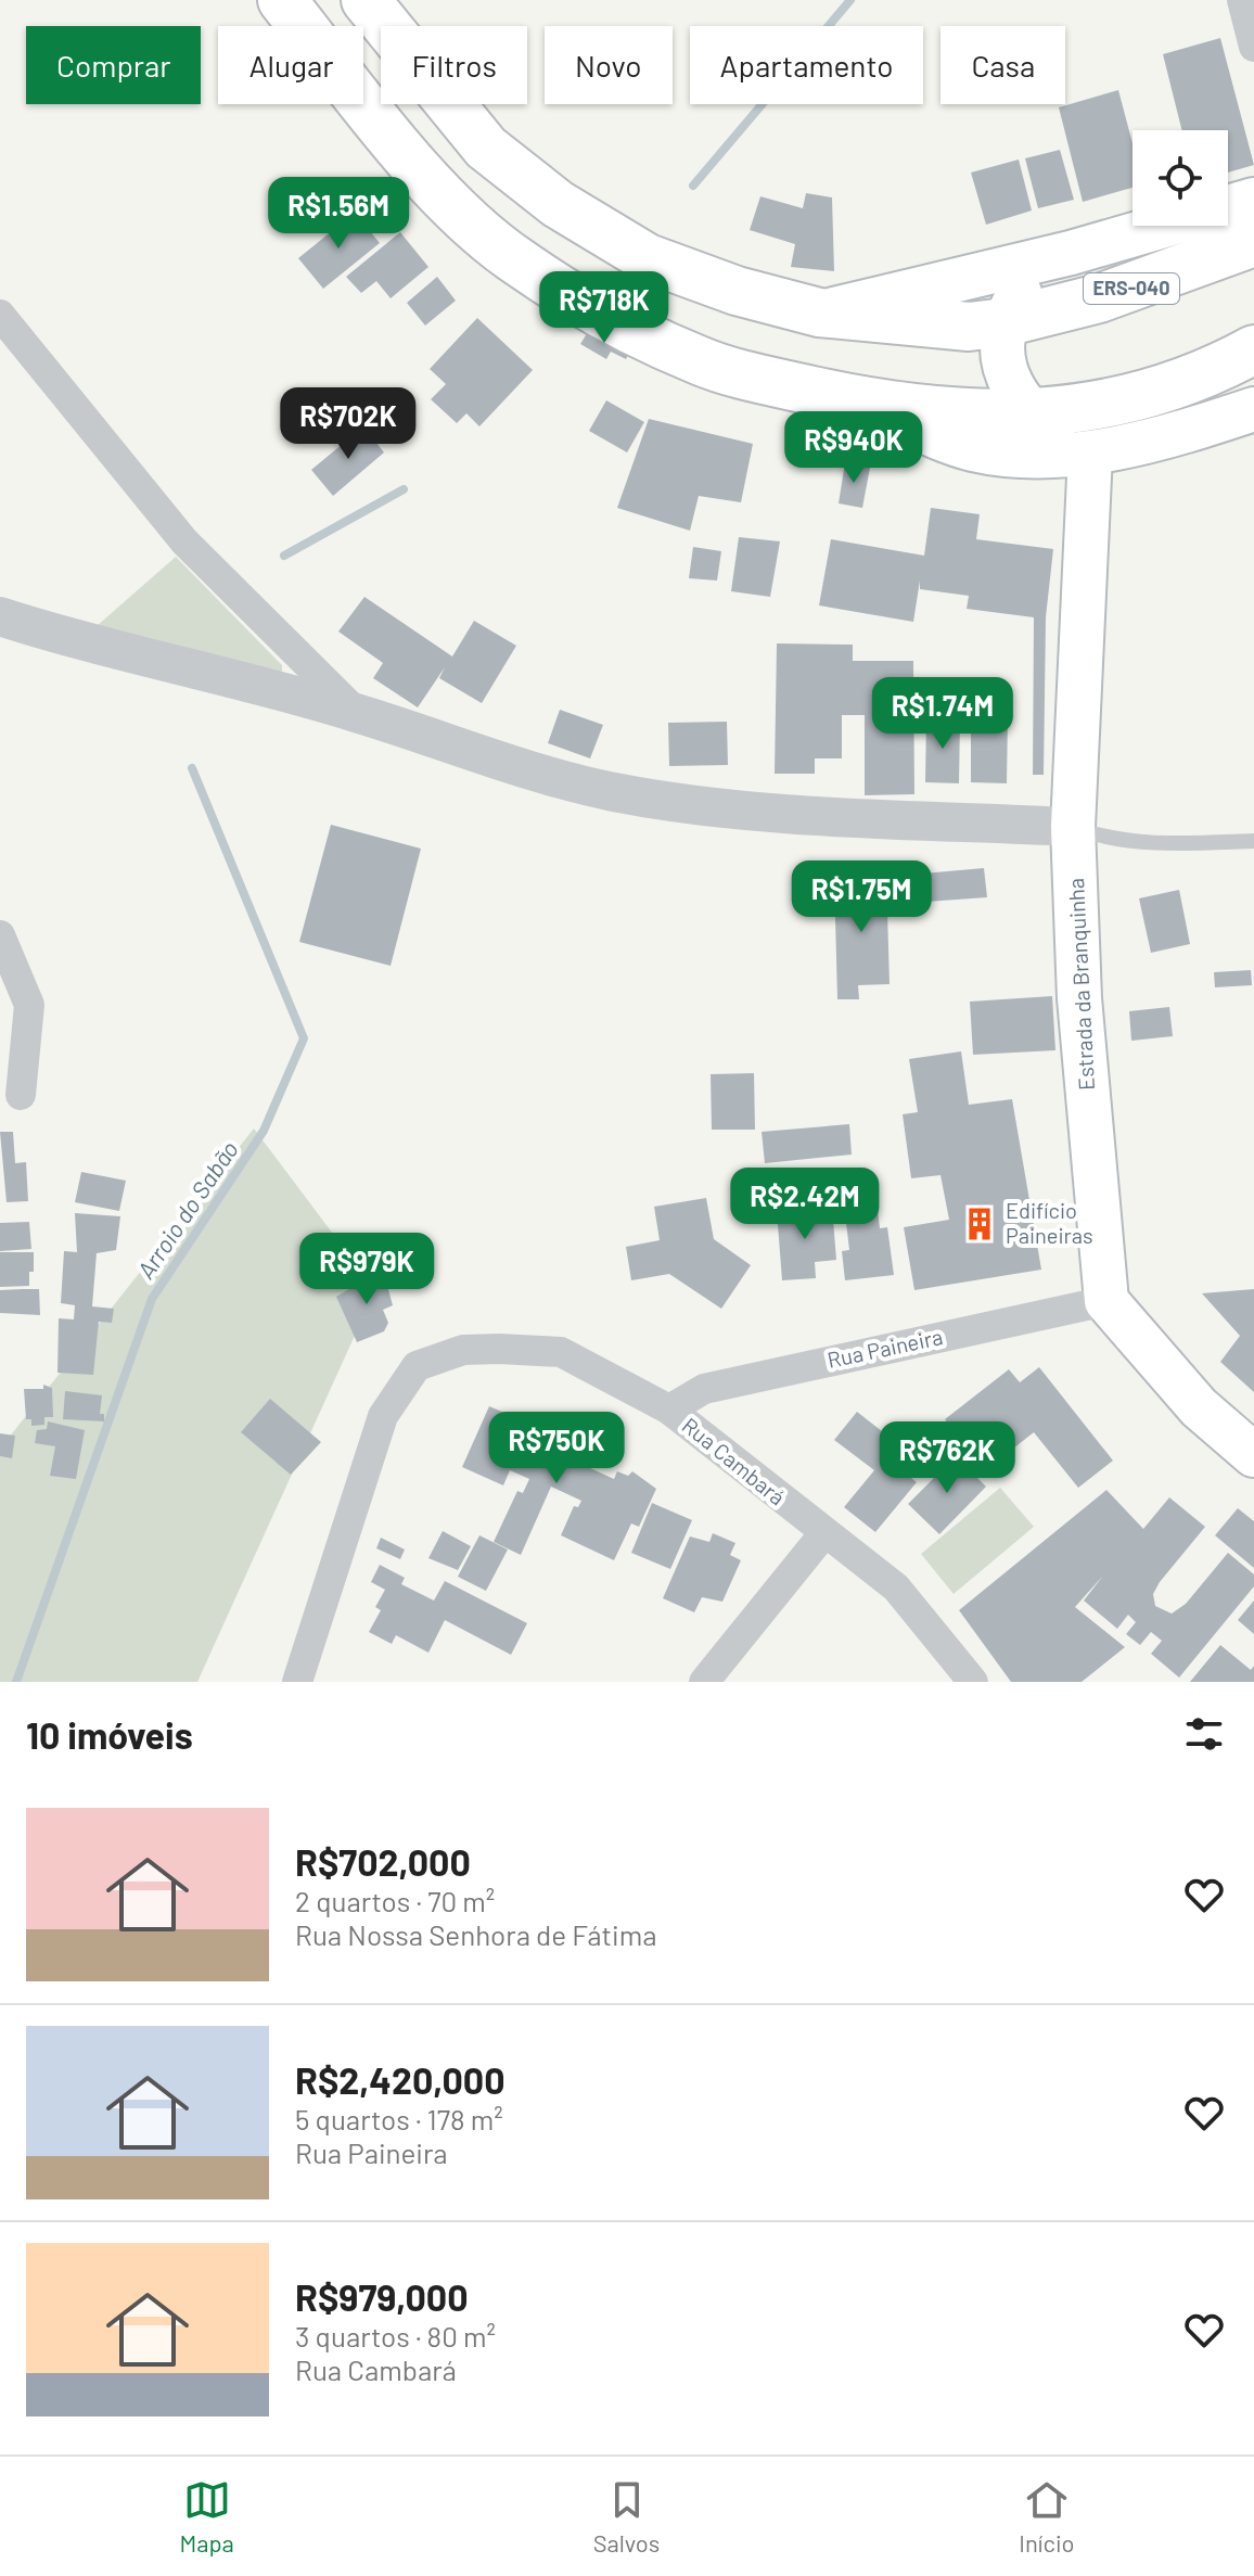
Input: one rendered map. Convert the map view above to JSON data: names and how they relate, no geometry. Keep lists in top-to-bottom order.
{
  "streets": {
    "main road": ["ERS-040", "Estrada da Branquinha"],
    "street": ["Rua Paineira", "Rua Cambará"]
  },
  "crossings": [
    ["Estrada da Branquinha", "Rua Paineira"],
    ["Rua Paineira", "Rua Cambará"]
  ],
  "water": ["Arroio do Sabão"],
  "places": {
    "building": ["Edifício Paineiras"]
  },
  "page": {
    "chip": [
      "Comprar",
      "Alugar",
      "Filtros",
      "Novo",
      "Apartamento",
      "Casa"
    ],
    "price": [
      "R$1.56M",
      "R$718K",
      "R$702K",
      "R$940K",
      "R$1.74M",
      "R$1.75M",
      "R$2.42M",
      "R$979K",
      "R$750K",
      "R$762K"
    ],
    "heading": "10 imóveis",
    "list": [
      {
        "name": "R$702,000",
        "note": "2 quartos · 70 m² · Rua Nossa Senhora de Fátima"
      },
      {
        "name": "R$2,420,000",
        "note": "5 quartos · 178 m² · Rua Paineira"
      },
      {
        "name": "R$979,000",
        "note": "3 quartos · 80 m² · Rua Cambará"
      }
    ],
    "tabs": ["Mapa", "Salvos", "Início"]
  }
}
